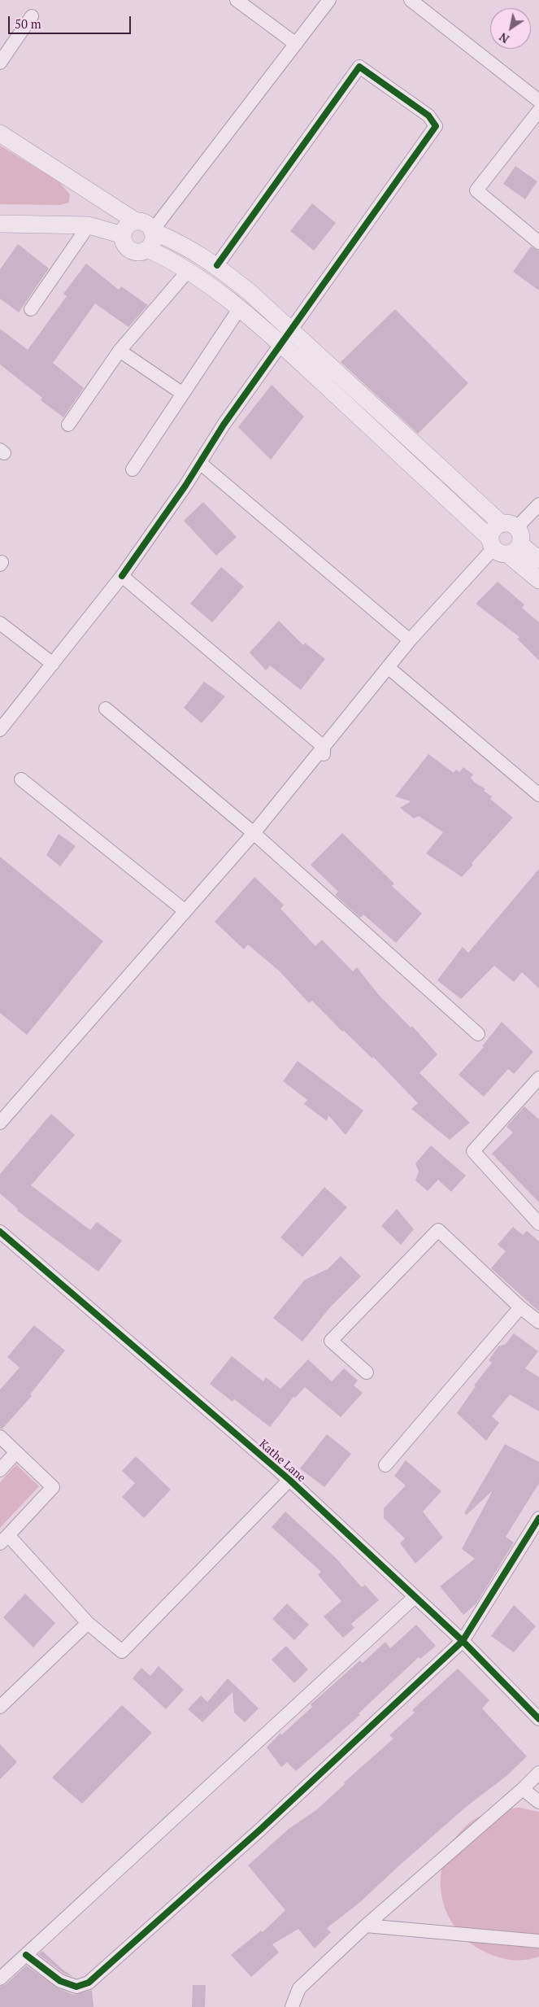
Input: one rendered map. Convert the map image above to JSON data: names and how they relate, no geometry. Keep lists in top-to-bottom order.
{
  "streets": {
    "street": ["Kathe Lane"]
  },
  "scale_bar": "50 m",
  "north": "bottom left"
}
